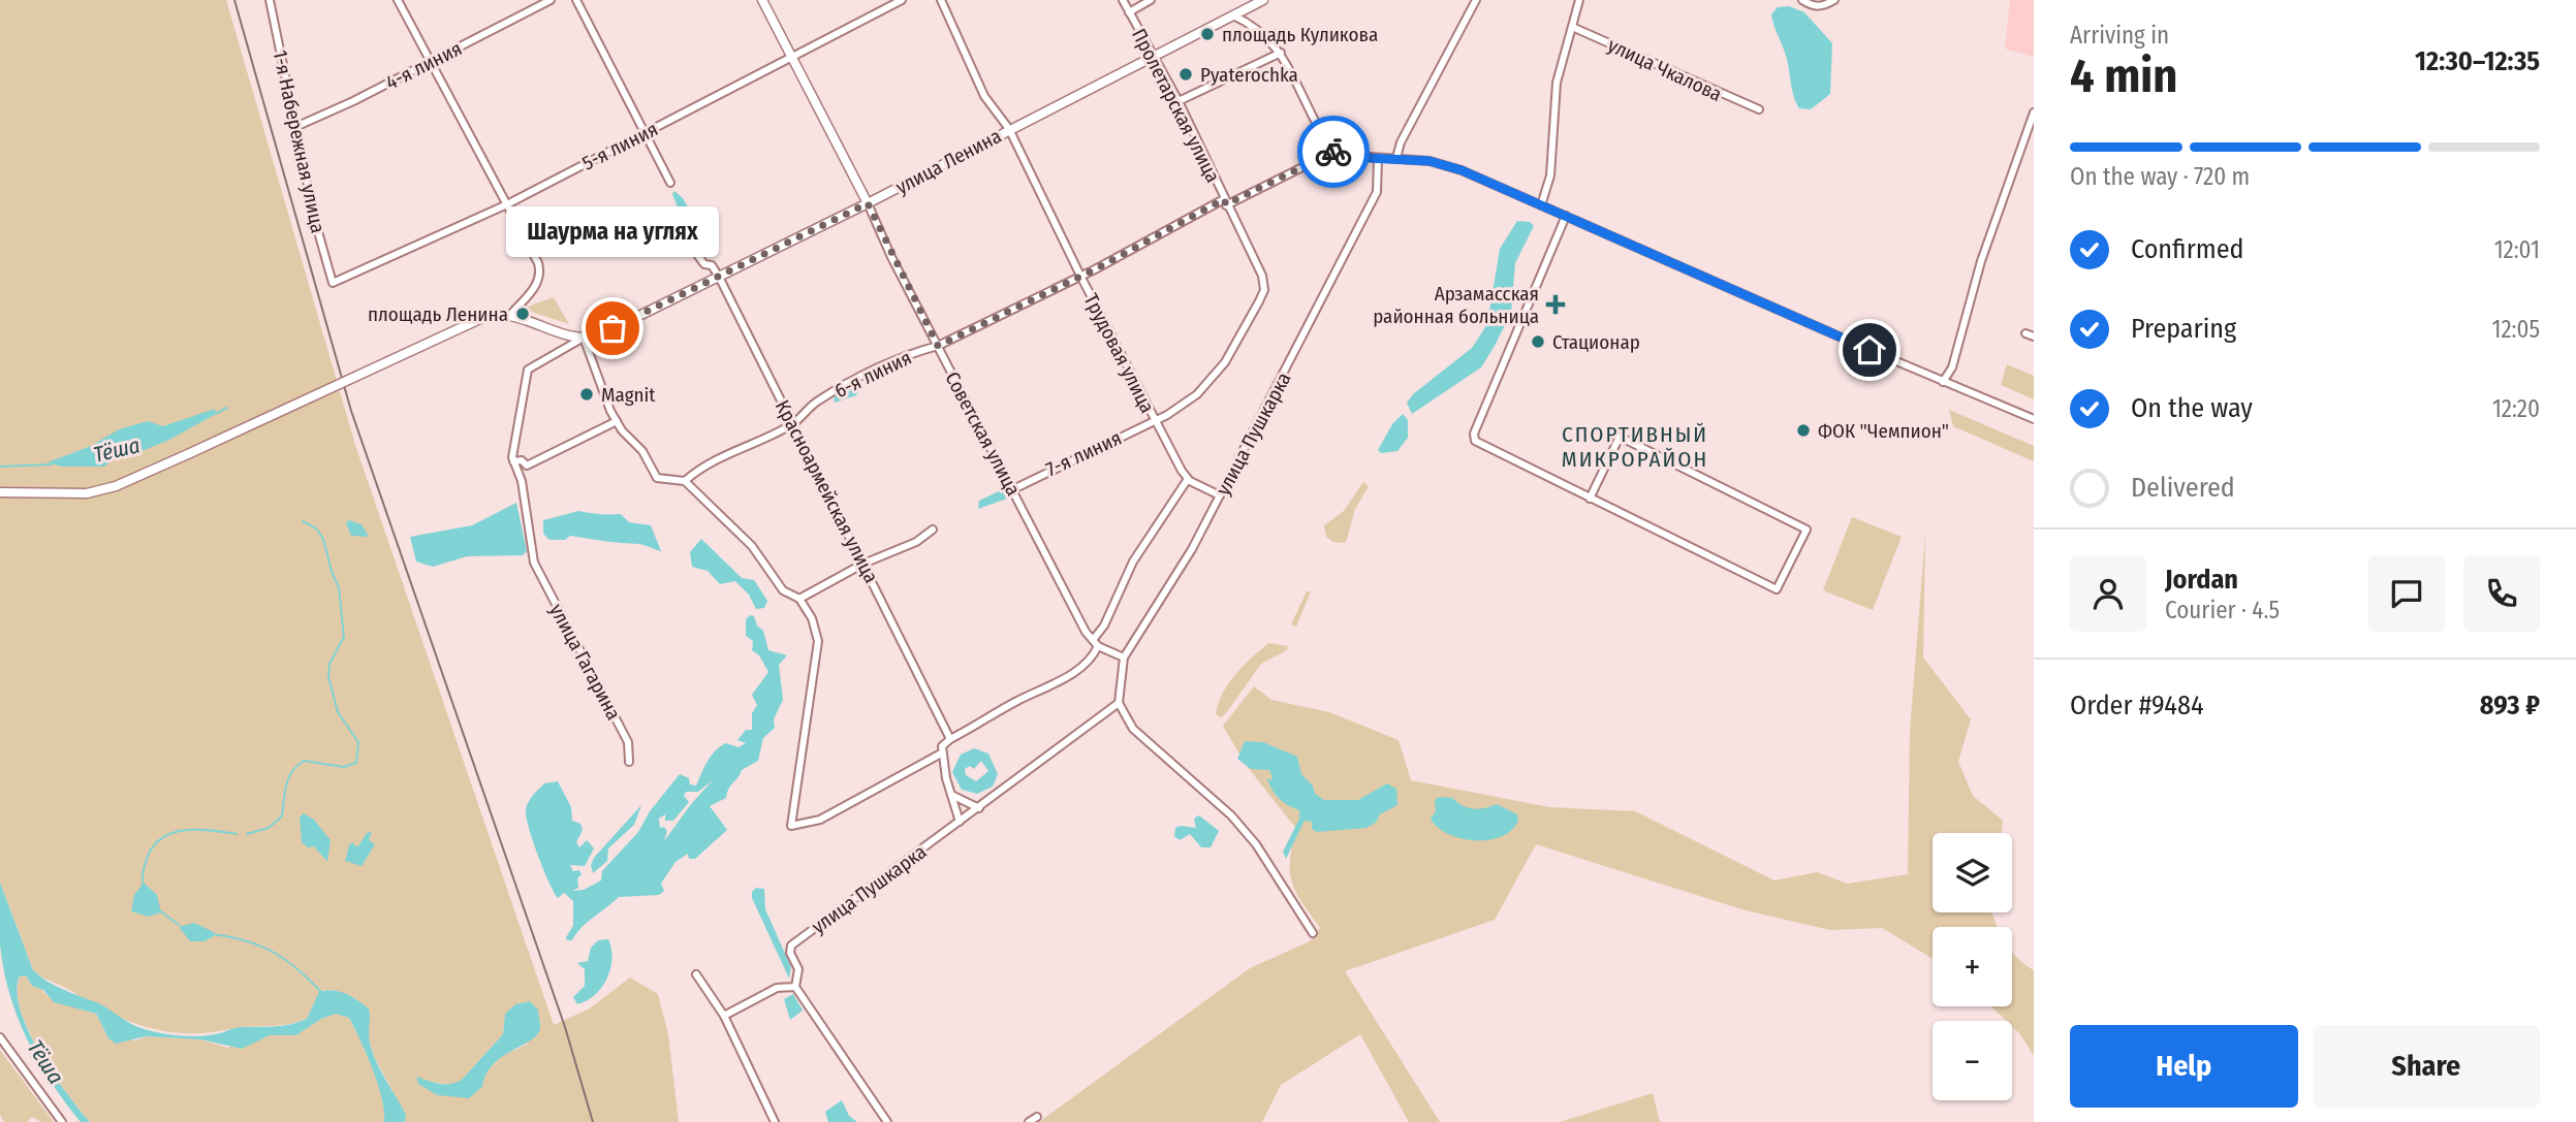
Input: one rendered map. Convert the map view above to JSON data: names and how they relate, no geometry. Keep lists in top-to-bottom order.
{
  "streets": {
    "main road": ["улица Ленина", "Советская улица"],
    "street": [
      "4-я линия",
      "улица Чкалова",
      "Пролетарская улица",
      "1-я Набережная улица",
      "5-я линия",
      "Трудовая улица",
      "6-я линия",
      "улица Пушкарка",
      "7-я линия",
      "Красноармейская улица",
      "улица Гагарина"
    ]
  },
  "crossings": [
    ["4-я линия", "1-я Набережная улица"],
    ["Пролетарская улица", "улица Ленина"],
    ["Пролетарская улица", "6-я линия"],
    ["Пролетарская улица", "7-я линия"],
    ["1-я Набережная улица", "5-я линия"],
    ["5-я линия", "Советская улица"],
    ["улица Ленина", "Трудовая улица"],
    ["улица Ленина", "Советская улица"],
    ["улица Ленина", "Красноармейская улица"],
    ["Трудовая улица", "6-я линия"],
    ["Трудовая улица", "7-я линия"],
    ["6-я линия", "Советская улица"],
    ["6-я линия", "Красноармейская улица"],
    ["Советская улица", "7-я линия"]
  ],
  "districts": ["СПОРТИВНЫЙ МИКРОРАЙОН"],
  "water": ["Тёша"],
  "places": {
    "other": [
      "площадь Куликова",
      "Pyaterochka",
      "площадь Ленина",
      "Шаурма на углях",
      "Стационар",
      "Magnit",
      "ФОК \"Чемпион\""
    ],
    "health": ["Арзамасская районная больница"]
  },
  "page": {
    "heading": ["4 min", "Arriving in", "12:30–12:35"],
    "panel": [
      "Jordan",
      "Courier · 4.5",
      "Order #9484",
      "893 ₽"
    ],
    "bar": "On the way · 720 m",
    "bubble": "Шаурма на углях",
    "list": [
      ["Confirmed", "12:01"],
      ["Preparing", "12:05"],
      ["On the way", "12:20"],
      "Delivered"
    ],
    "map_buttons": ["+", "−"],
    "buttons": ["Help", "Share"]
  }
}
